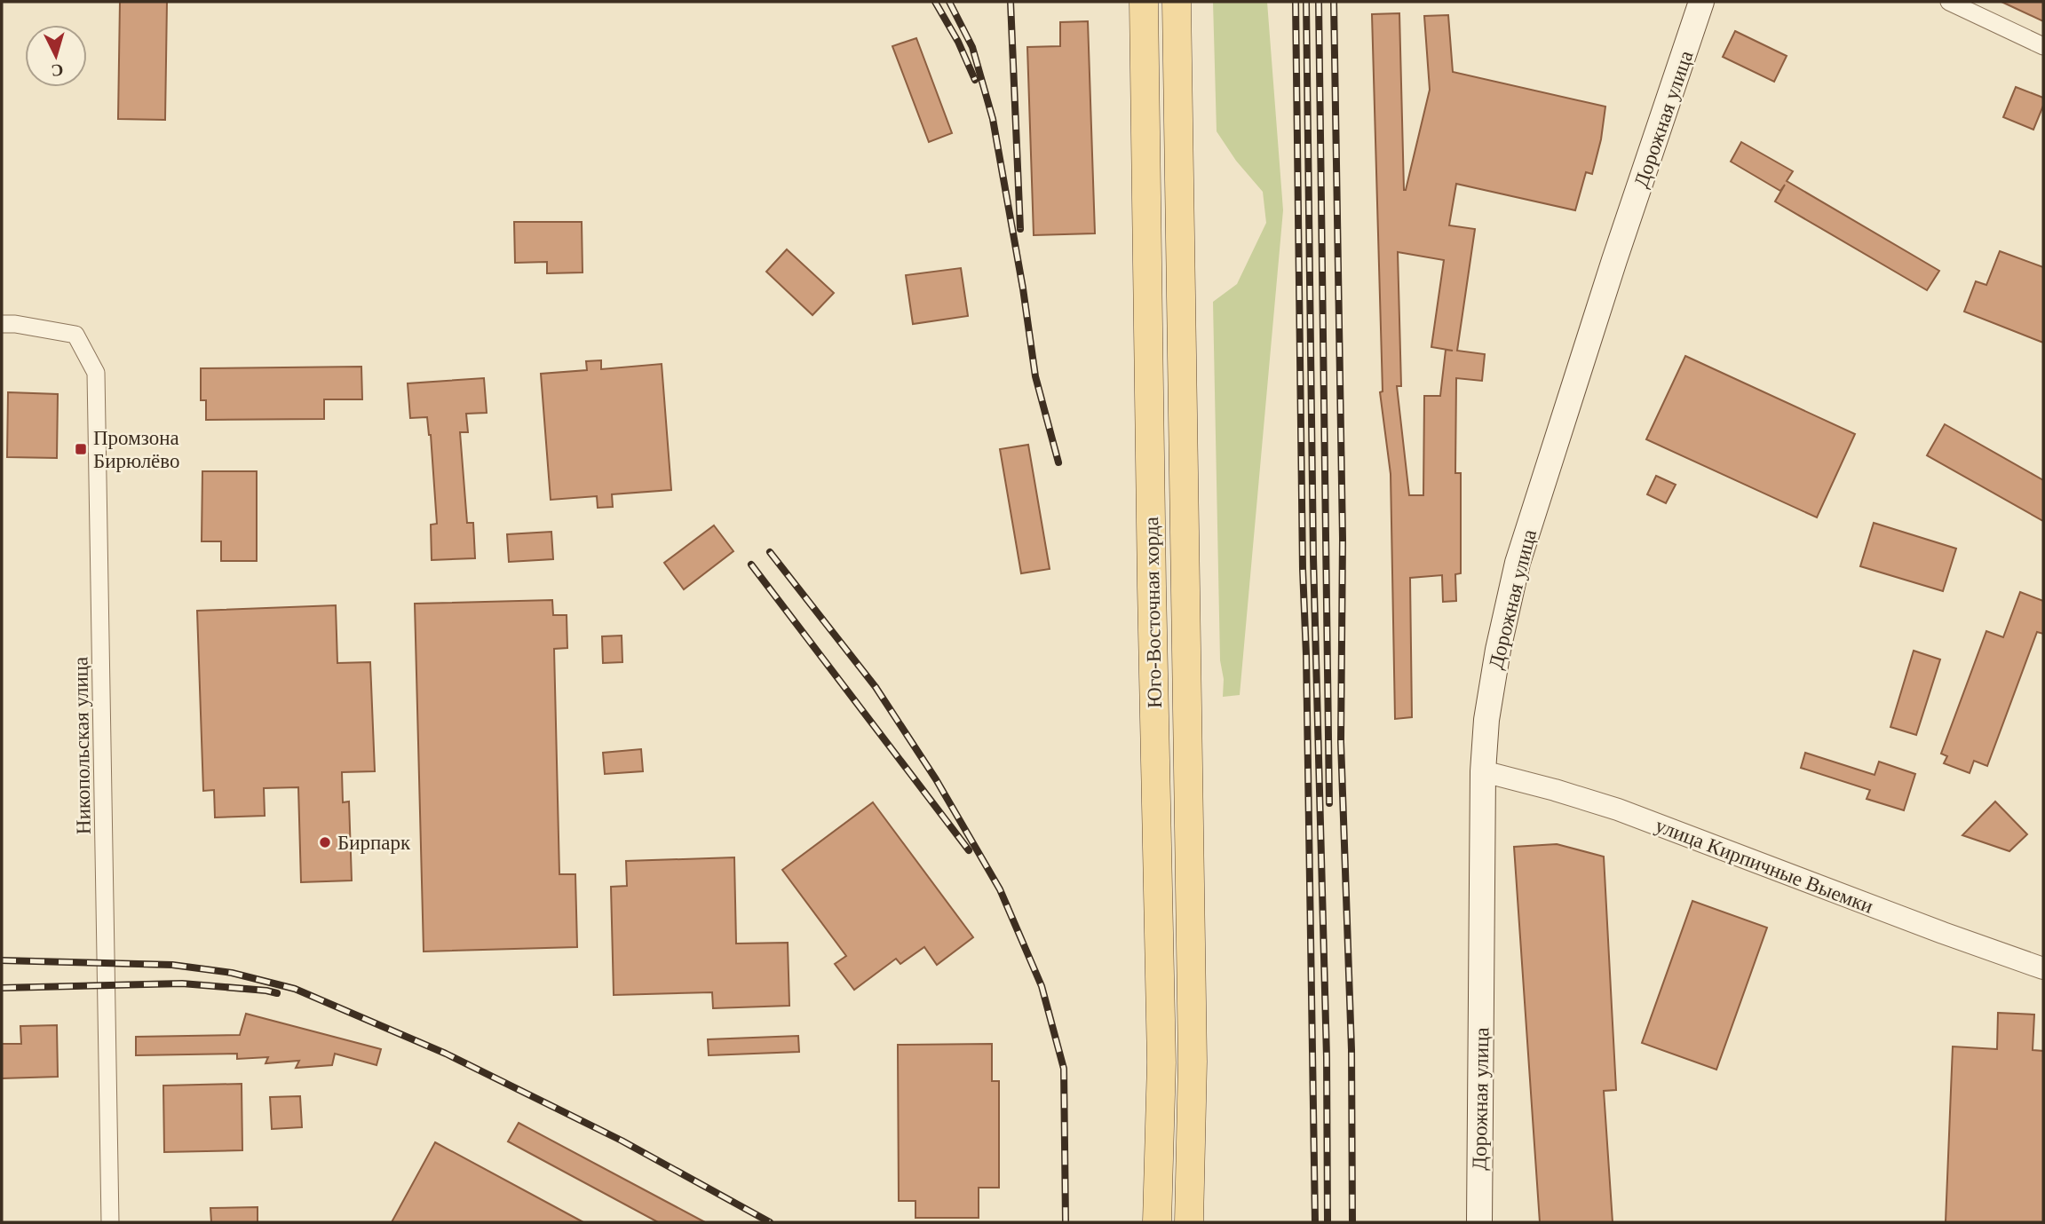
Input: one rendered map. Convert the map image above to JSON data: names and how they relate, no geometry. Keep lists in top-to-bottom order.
{
  "streets": {
    "main road": ["Дорожная улица", "Юго-Восточная хорда"],
    "street": ["Никопольская улица", "улица Кирпичные Выемки"]
  },
  "crossings": [
    ["Дорожная улица", "улица Кирпичные Выемки"]
  ],
  "places": {
    "transit": ["Промзона Бирюлёво"],
    "other": ["Бирпарк"]
  },
  "north": "bottom"
}
